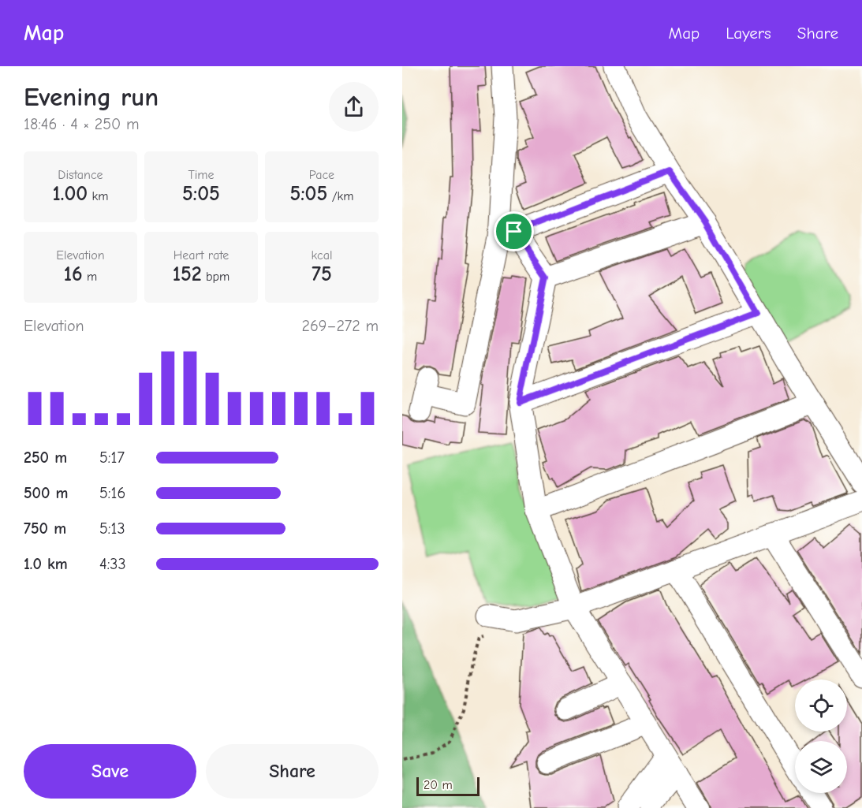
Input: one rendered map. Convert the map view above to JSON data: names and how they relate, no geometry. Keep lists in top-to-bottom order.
{
  "scale_bar": "20 m",
  "page": {
    "header": "Map",
    "nav": ["Map", "Layers", "Share"],
    "heading": ["Evening run", "18:46 · 4 × 250 m"],
    "stats": [
      ["Distance", "1.00 km"],
      ["Time", "5:05"],
      ["Pace", "5:05 /km"],
      ["Elevation", "16 m"],
      ["Heart rate", "152 bpm"],
      ["kcal", "75"]
    ],
    "chart": ["Elevation", "269–272 m"],
    "list": [
      {
        "name": "250 m",
        "note": "5:17"
      },
      {
        "name": "500 m",
        "note": "5:16"
      },
      {
        "name": "750 m",
        "note": "5:13"
      },
      {
        "name": "1.0 km",
        "note": "4:33"
      }
    ],
    "buttons": ["Save", "Share"],
    "scale": "20 m"
  }
}
